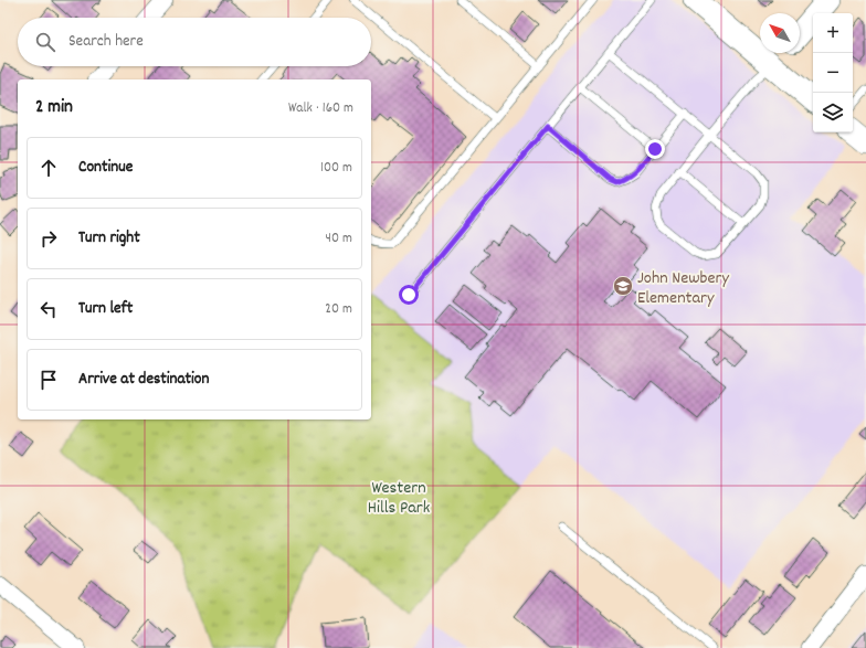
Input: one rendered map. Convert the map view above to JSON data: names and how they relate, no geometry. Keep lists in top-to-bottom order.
{
  "parks": ["Western Hills Park"],
  "places": {
    "school or university": ["John Newbery Elementary"]
  },
  "north": "top left",
  "page": {
    "map_buttons": ["+", "−"],
    "search": "Search here",
    "heading": ["2 min", "Walk · 160 m"],
    "list": [
      ["Continue", "100 m"],
      ["Turn right", "40 m"],
      ["Turn left", "20 m"],
      "Arrive at destination"
    ]
  }
}
